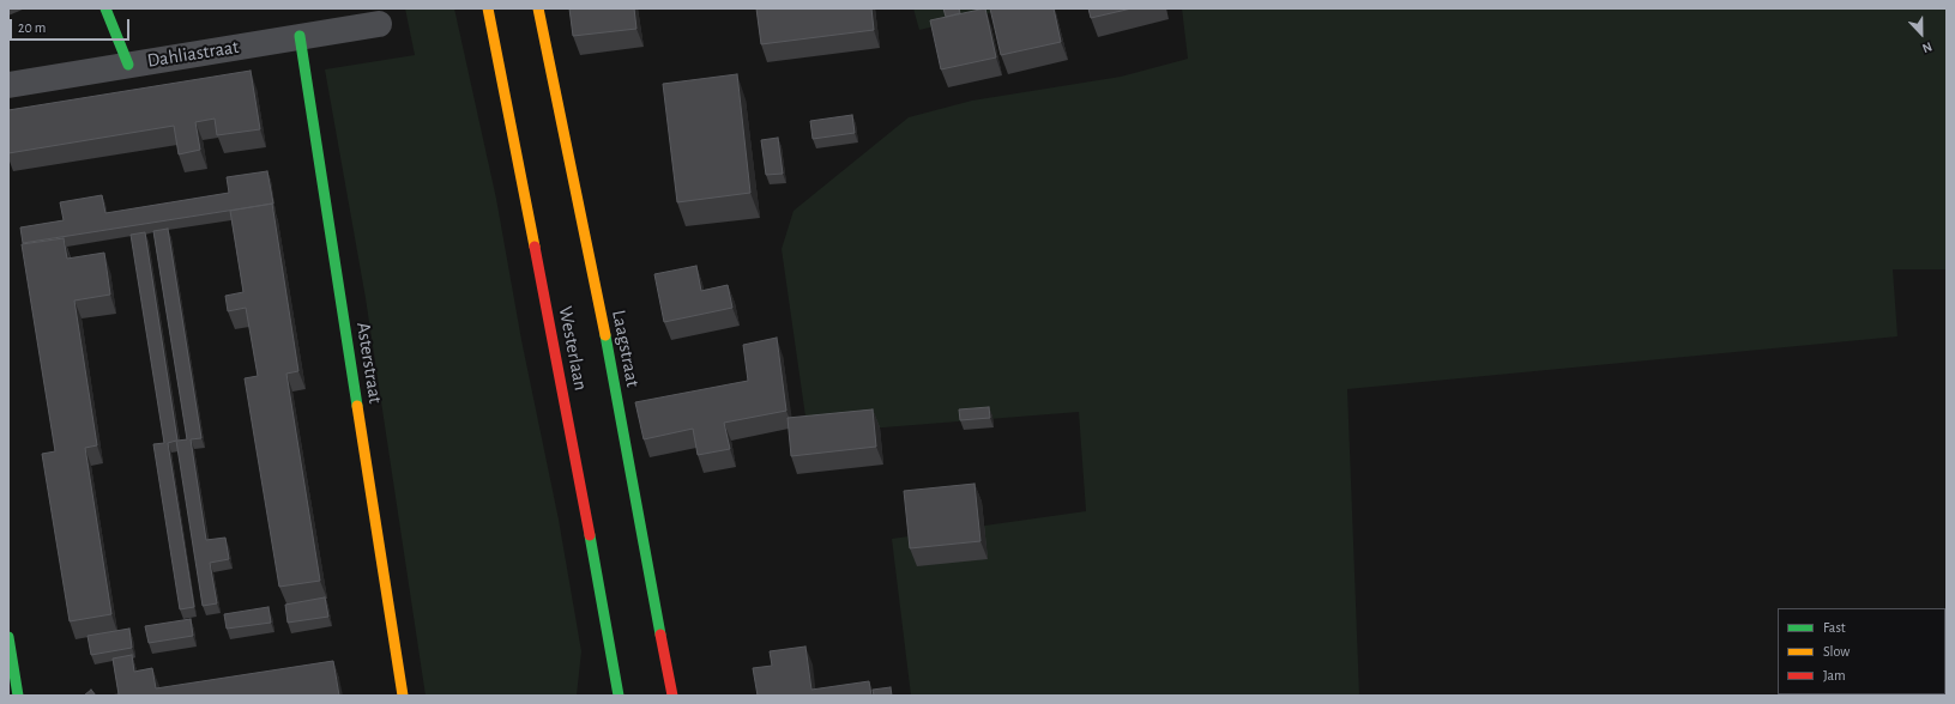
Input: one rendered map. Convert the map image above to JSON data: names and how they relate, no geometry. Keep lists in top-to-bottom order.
{
  "streets": {
    "street": [
      "Dahliastraat",
      "Westerlaan",
      "Laagstraat",
      "Asterstraat"
    ]
  },
  "crossings": [
    ["Dahliastraat", "Asterstraat"]
  ],
  "legend": ["Fast", "Slow", "Jam"],
  "scale_bar": "20 m",
  "north": "bottom"
}
